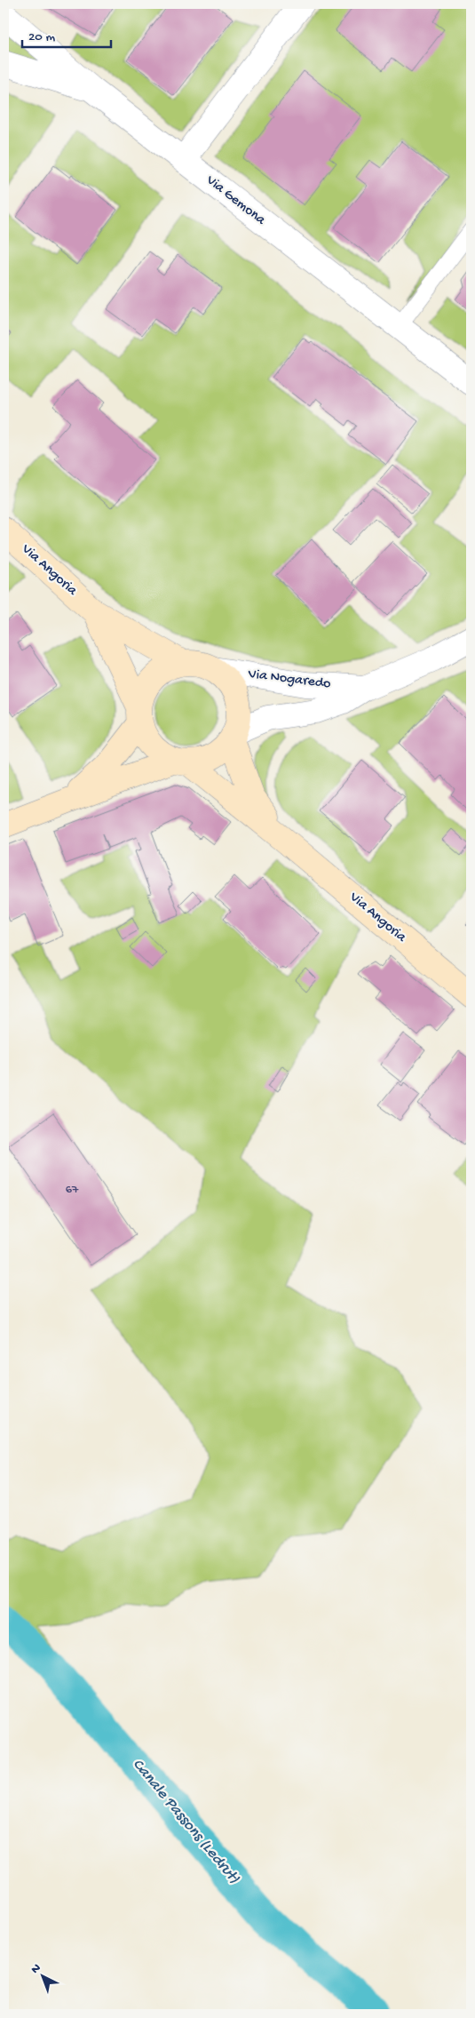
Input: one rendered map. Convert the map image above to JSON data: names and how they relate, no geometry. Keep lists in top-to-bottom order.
{
  "streets": {
    "street": ["Via Gemona", "Via Angoria", "Via Nogaredo"]
  },
  "crossings": [
    ["Via Angoria", "Via Nogaredo"]
  ],
  "water": ["Canale Passons (Ledrut)"],
  "house_numbers": ["67"],
  "scale_bar": "20 m",
  "north": "top left"
}
